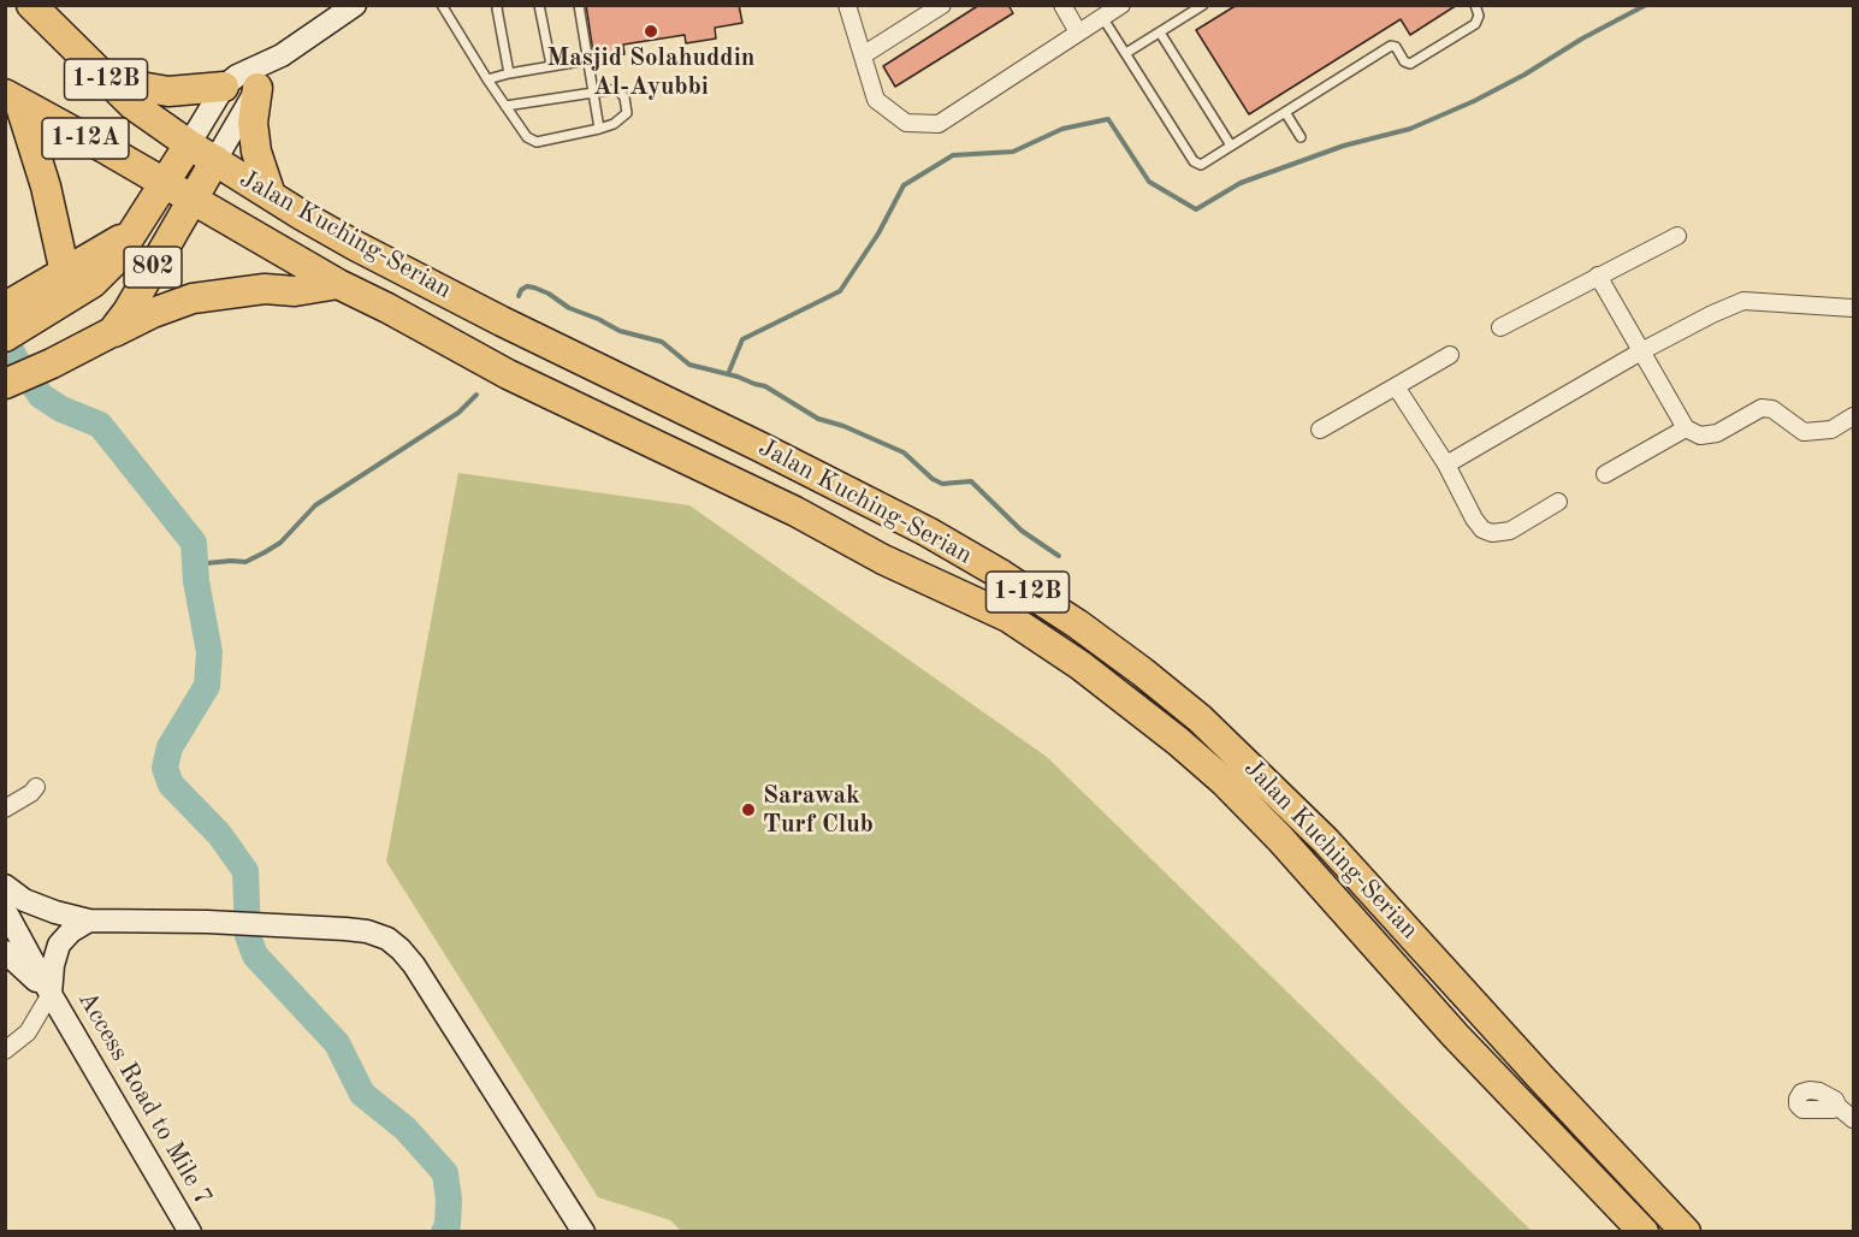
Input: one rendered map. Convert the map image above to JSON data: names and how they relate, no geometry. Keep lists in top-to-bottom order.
{
  "streets": {
    "highway": [
      "1-12B",
      "1-12A",
      "Jalan Kuching-Serian",
      "802"
    ],
    "street": ["Access Road to Mile 7"]
  },
  "crossings": [
    ["Jalan Kuching-Serian", "802"]
  ],
  "places": ["Masjid Solahuddin Al-Ayubbi", "Sarawak Turf Club"]
}
